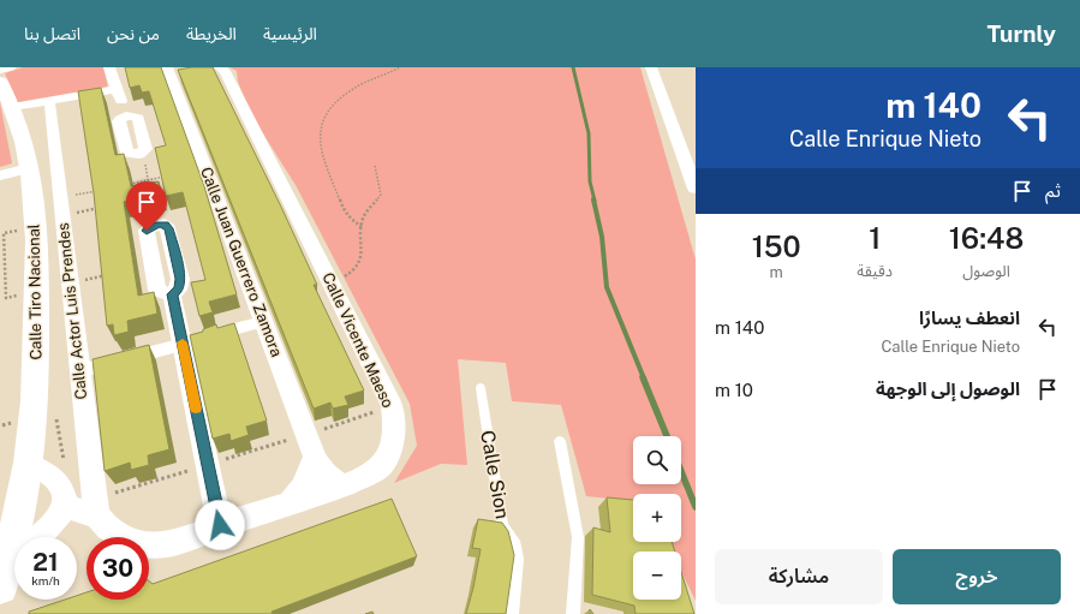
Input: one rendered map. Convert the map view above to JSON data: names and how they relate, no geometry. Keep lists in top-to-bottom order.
{
  "streets": {
    "main road": ["Calle Tiro Nacional"],
    "street": ["Calle Juan Guerrero Zamora", "Calle Actor Luis Prendes", "Calle Vicente Maeso"],
    "lane": ["Calle Sion"]
  },
  "crossings": [
    ["Calle Juan Guerrero Zamora", "Calle Vicente Maeso"],
    ["Calle Actor Luis Prendes", "Calle Vicente Maeso"]
  ],
  "page": {
    "header": "Turnly",
    "nav": [
      "الرئيسية",
      "الخريطة",
      "من نحن",
      "اتصل بنا"
    ],
    "turn": ["140 m", "Calle Enrique Nieto"],
    "then": "ثم",
    "eta": [
      "16:48",
      "الوصول",
      "1",
      "دقيقة",
      "150",
      "m"
    ],
    "list": [
      {
        "name": "انعطف يسارًا",
        "note": "Calle Enrique Nieto",
        "value": "140 m"
      },
      {
        "name": "الوصول إلى الوجهة",
        "value": "10 m"
      }
    ],
    "map_buttons": ["+", "−"],
    "speed": "21 km/h",
    "limit": "30",
    "buttons": ["خروج", "مشاركة"]
  }
}
